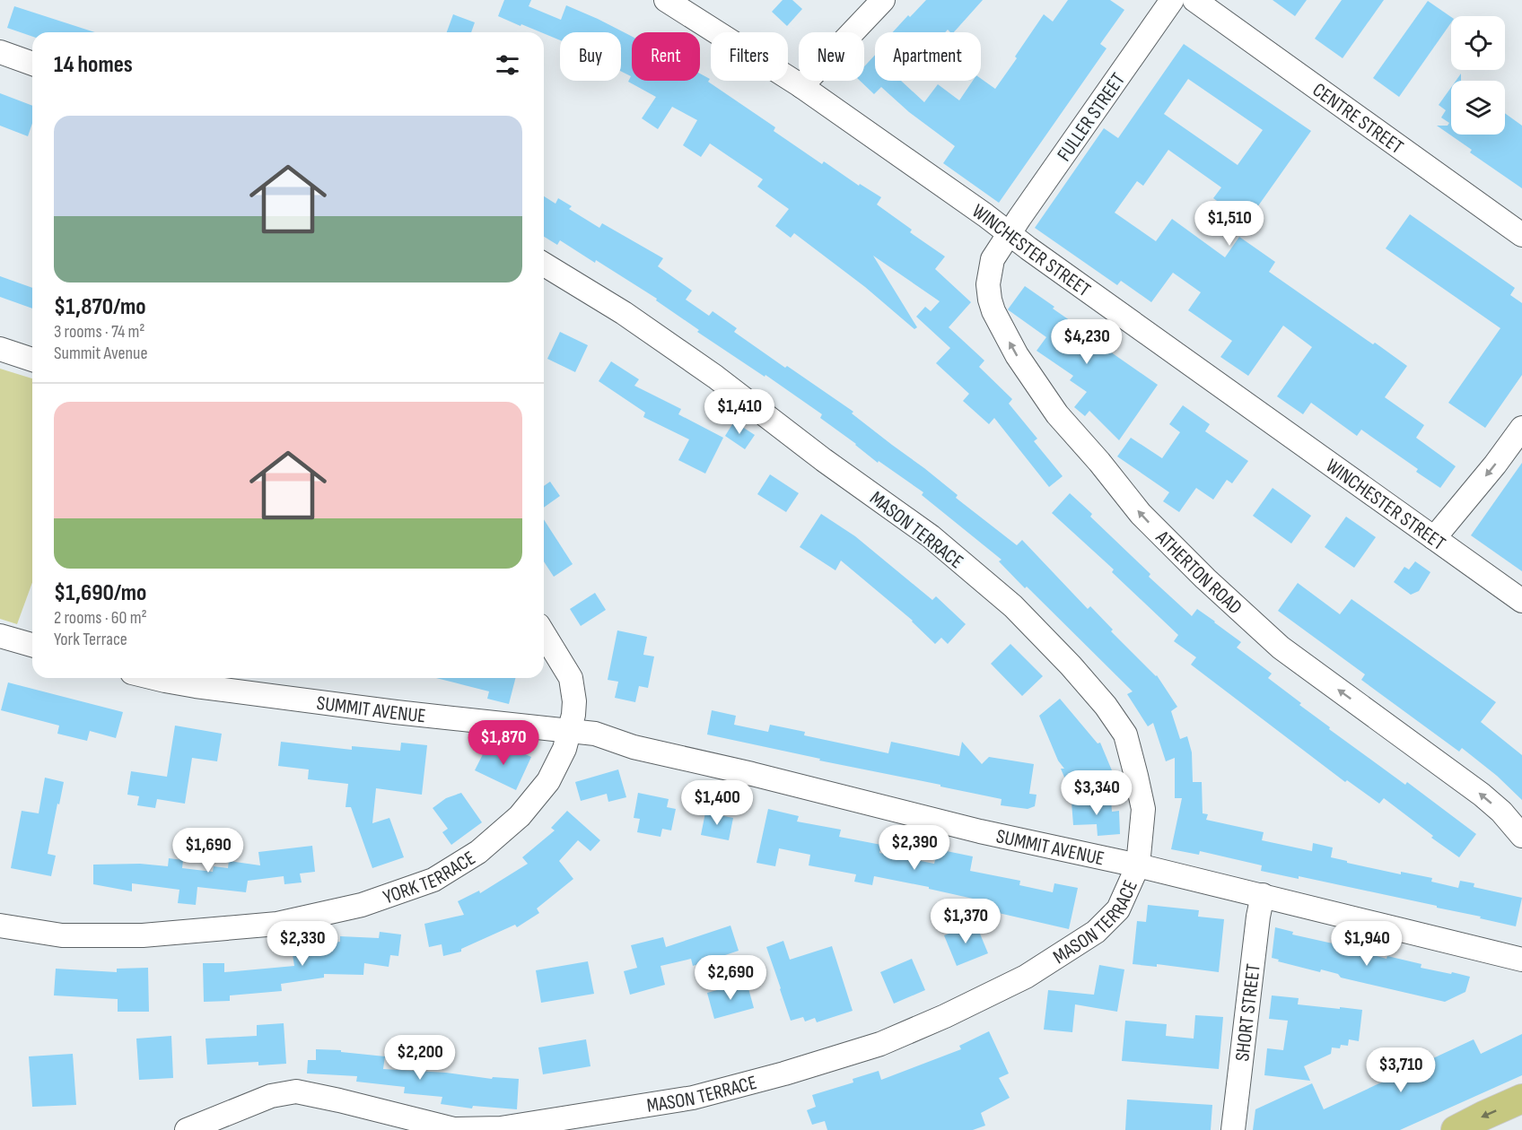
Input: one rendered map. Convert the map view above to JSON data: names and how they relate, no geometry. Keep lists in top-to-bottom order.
{
  "streets": {
    "street": [
      "FULLER STREET",
      "CENTRE STREET",
      "WINCHESTER STREET",
      "MASON TERRACE",
      "ATHERTON ROAD",
      "SUMMIT AVENUE",
      "YORK TERRACE",
      "SHORT STREET"
    ]
  },
  "crossings": [
    ["FULLER STREET", "WINCHESTER STREET"],
    ["FULLER STREET", "ATHERTON ROAD"],
    ["WINCHESTER STREET", "ATHERTON ROAD"],
    ["MASON TERRACE", "SUMMIT AVENUE"],
    ["SUMMIT AVENUE", "YORK TERRACE"],
    ["SUMMIT AVENUE", "SHORT STREET"]
  ],
  "one_way": ["ATHERTON ROAD"],
  "page": {
    "chip": [
      "Buy",
      "Rent",
      "Filters",
      "New",
      "Apartment"
    ],
    "heading": "14 homes",
    "list": [
      {
        "name": "$1,870/mo",
        "note": "3 rooms · 74 m² · Summit Avenue"
      },
      {
        "name": "$1,690/mo",
        "note": "2 rooms · 60 m² · York Terrace"
      }
    ],
    "price": [
      "$1,510",
      "$4,230",
      "$1,410",
      "$1,870",
      "$3,340",
      "$1,400",
      "$2,390",
      "$1,690",
      "$1,370",
      "$2,330",
      "$1,940",
      "$2,690",
      "$2,200",
      "$3,710"
    ]
  }
}
